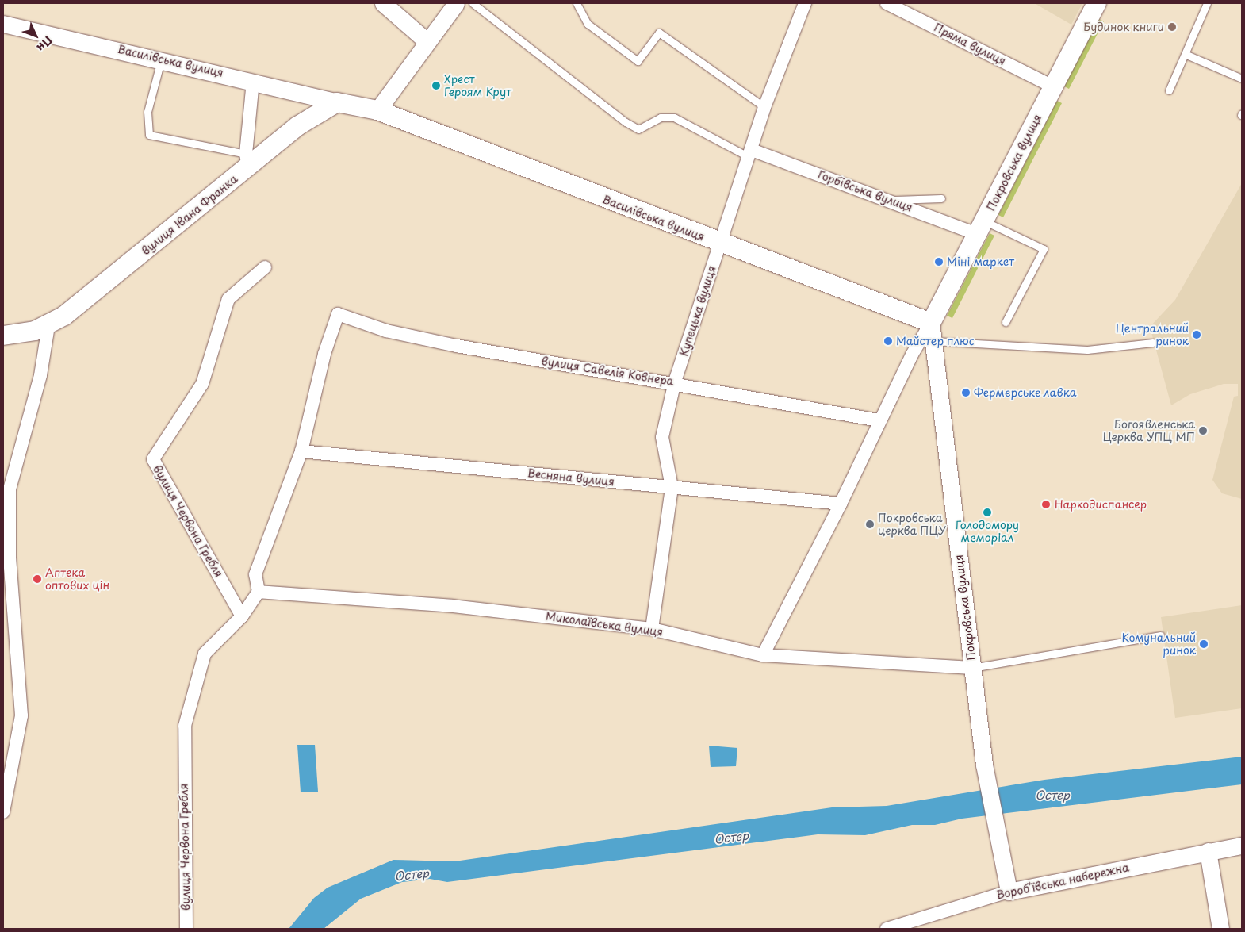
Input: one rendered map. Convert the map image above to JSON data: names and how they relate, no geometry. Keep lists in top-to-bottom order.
{
  "streets": {
    "main road": ["Василівська вулиця", "Покровська вулиця", "вулиця Івана Франка"],
    "street": [
      "Пряма вулиця",
      "Горбівська вулиця",
      "Купецька вулиця",
      "вулиця Савелія Ковнера",
      "Весняна вулиця",
      "вулиця Червона Гребля",
      "Миколаївська вулиця",
      "Воробʼївська набережна"
    ]
  },
  "crossings": [
    ["Пряма вулиця", "Покровська вулиця"],
    ["Василівська вулиця", "Покровська вулиця"],
    ["Василівська вулиця", "вулиця Івана Франка"],
    ["Василівська вулиця", "Купецька вулиця"],
    ["Покровська вулиця", "Горбівська вулиця"],
    ["Покровська вулиця", "вулиця Савелія Ковнера"],
    ["Покровська вулиця", "Весняна вулиця"],
    ["Покровська вулиця", "Миколаївська вулиця"],
    ["Покровська вулиця", "Воробʼївська набережна"],
    ["Горбівська вулиця", "Купецька вулиця"],
    ["Купецька вулиця", "вулиця Савелія Ковнера"],
    ["Купецька вулиця", "Весняна вулиця"],
    ["Купецька вулиця", "Миколаївська вулиця"],
    ["вулиця Савелія Ковнера", "Весняна вулиця"],
    ["вулиця Червона Гребля", "Миколаївська вулиця"]
  ],
  "water": ["Остер"],
  "places": [
    "Будинок книги",
    "Хрест Героям Крут",
    "Міні маркет",
    "Центральний ринок",
    "Майстер плюс",
    "Фермерське лавка",
    "Богоявленська Церква УПЦ МП",
    "Наркодиспансер",
    "Голодомору меморіал",
    "Покровська церква ПЦУ",
    "Аптека оптових цін",
    "Комунальний ринок"
  ],
  "north": "bottom right"
}
